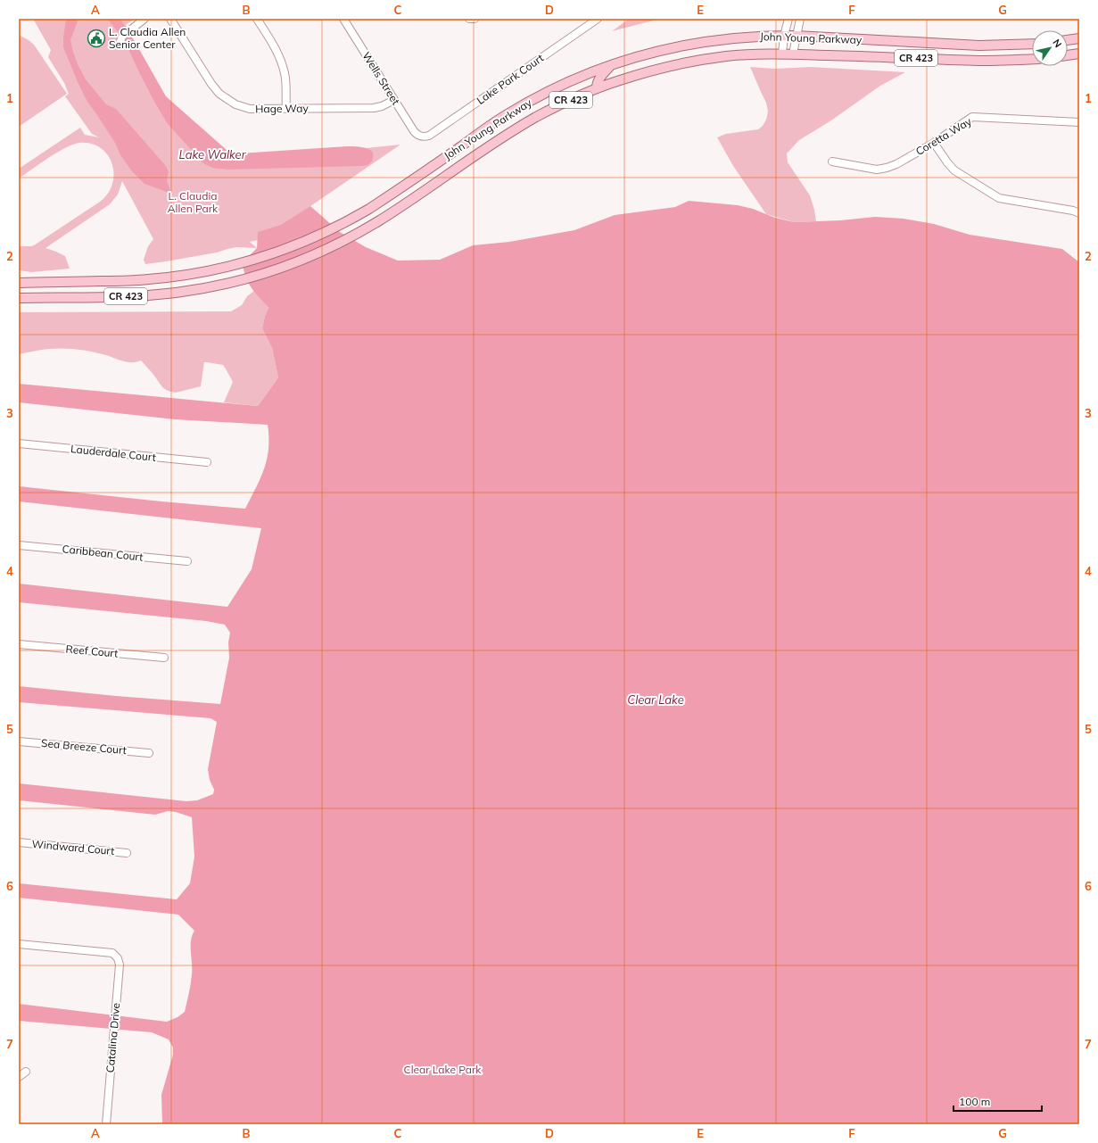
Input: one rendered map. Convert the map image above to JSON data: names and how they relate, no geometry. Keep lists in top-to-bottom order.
{
  "streets": {
    "main road": ["John Young Parkway", "CR 423"],
    "street": [
      "Wells Street",
      "Lake Park Court",
      "Hage Way",
      "Coretta Way",
      "Lauderdale Court",
      "Caribbean Court",
      "Reef Court",
      "Sea Breeze Court",
      "Windward Court",
      "Catalina Drive"
    ]
  },
  "crossings": [
    ["Wells Street", "Lake Park Court"],
    ["Wells Street", "Hage Way"]
  ],
  "water": ["Lake Walker", "Clear Lake"],
  "parks": ["L. Claudia Allen Park", "Clear Lake Park"],
  "places": {
    "public building": ["L. Claudia Allen Senior Center"]
  },
  "scale_bar": "100 m",
  "north": "top right",
  "grid": {
    "columns": [
      "A",
      "B",
      "C",
      "D",
      "E",
      "F",
      "G"
    ],
    "rows": [
      "1",
      "2",
      "3",
      "4",
      "5",
      "6",
      "7"
    ]
  }
}
